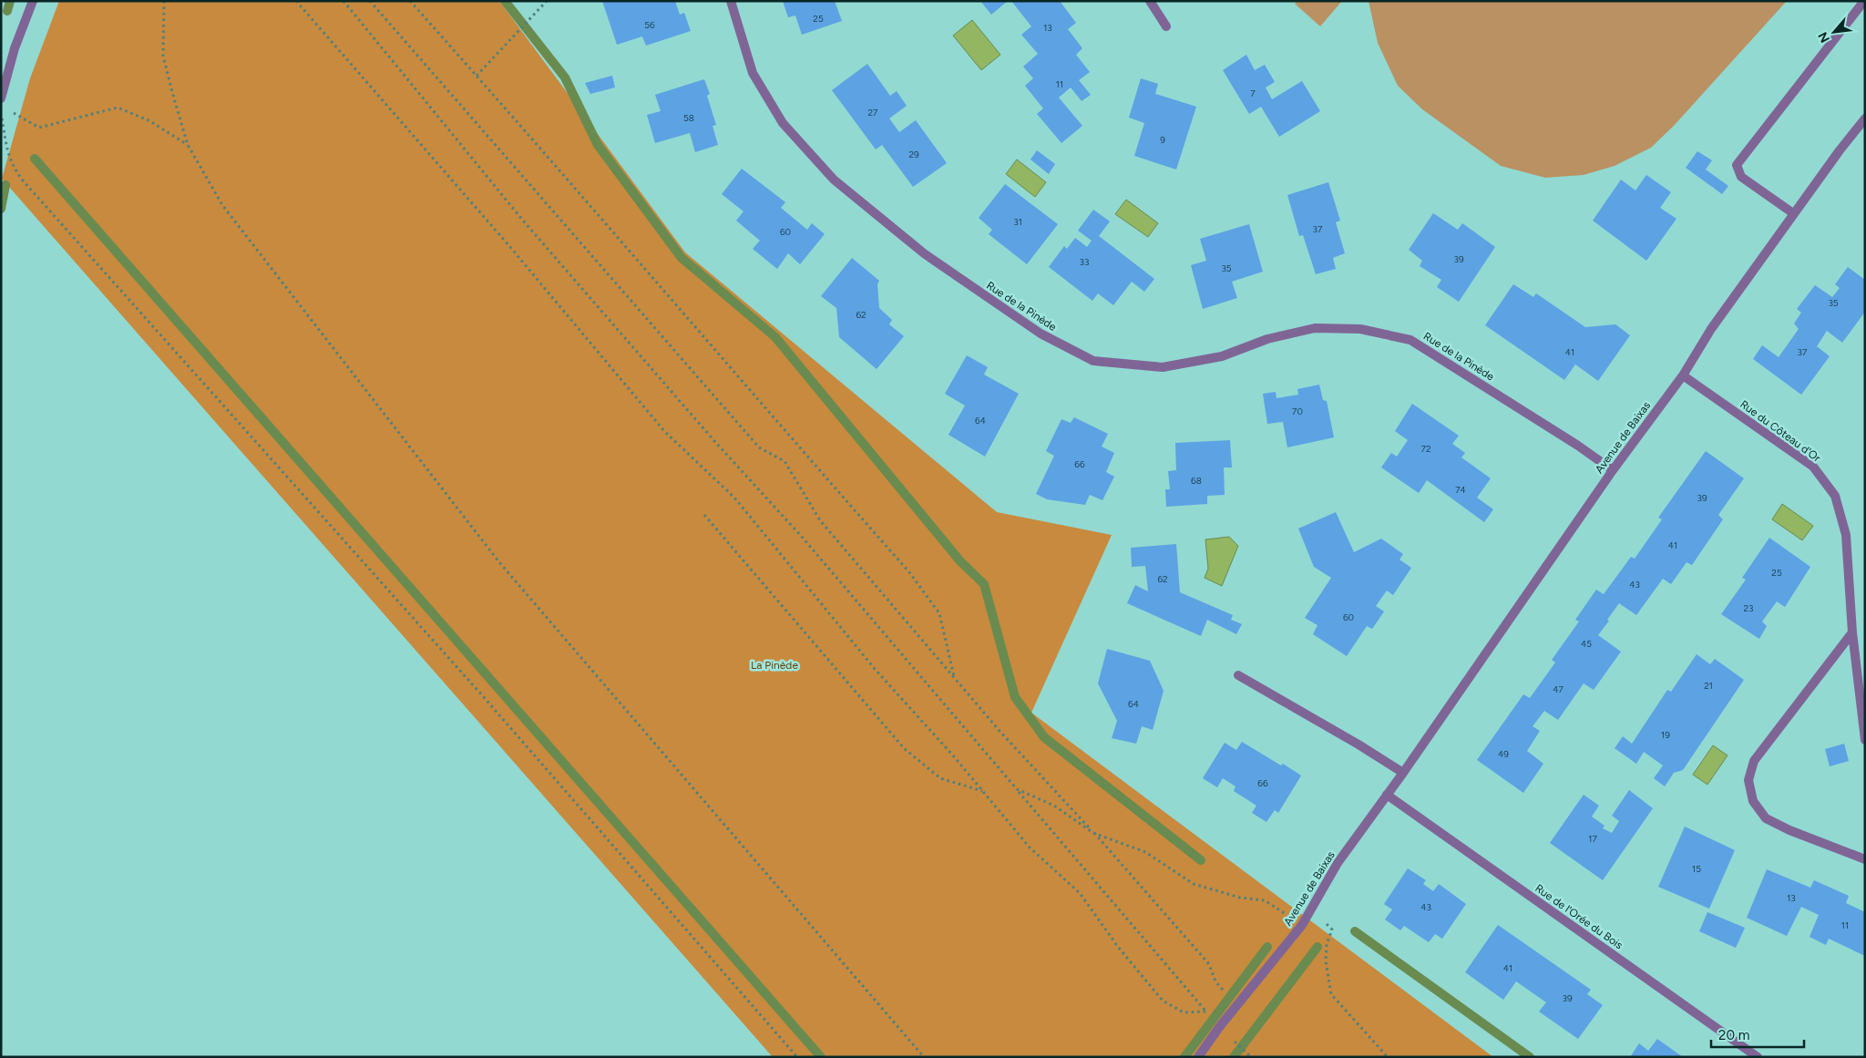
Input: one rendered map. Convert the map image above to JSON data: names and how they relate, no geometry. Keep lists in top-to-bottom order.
{
  "streets": {
    "street": [
      "Rue de la Pinède",
      "Rue du Côteau d'Or",
      "Avenue de Baixas",
      "Rue de l'Orée du Bois"
    ]
  },
  "crossings": [
    ["Rue de la Pinède", "Avenue de Baixas"],
    ["Rue du Côteau d'Or", "Avenue de Baixas"],
    ["Avenue de Baixas", "Rue de l'Orée du Bois"]
  ],
  "parks": ["La Pinède"],
  "house_numbers": [
    "25",
    "56",
    "13",
    "11",
    "7",
    "27",
    "58",
    "9",
    "29",
    "31",
    "37",
    "60",
    "39",
    "33",
    "35",
    "35",
    "62",
    "41",
    "37",
    "70",
    "64",
    "72",
    "66",
    "68",
    "74",
    "39",
    "41",
    "25",
    "62",
    "43",
    "23",
    "60",
    "45",
    "21",
    "47",
    "64",
    "19",
    "49",
    "66",
    "17",
    "15",
    "13",
    "43",
    "11",
    "41",
    "39"
  ],
  "scale_bar": "20 m",
  "north": "bottom left"
}
